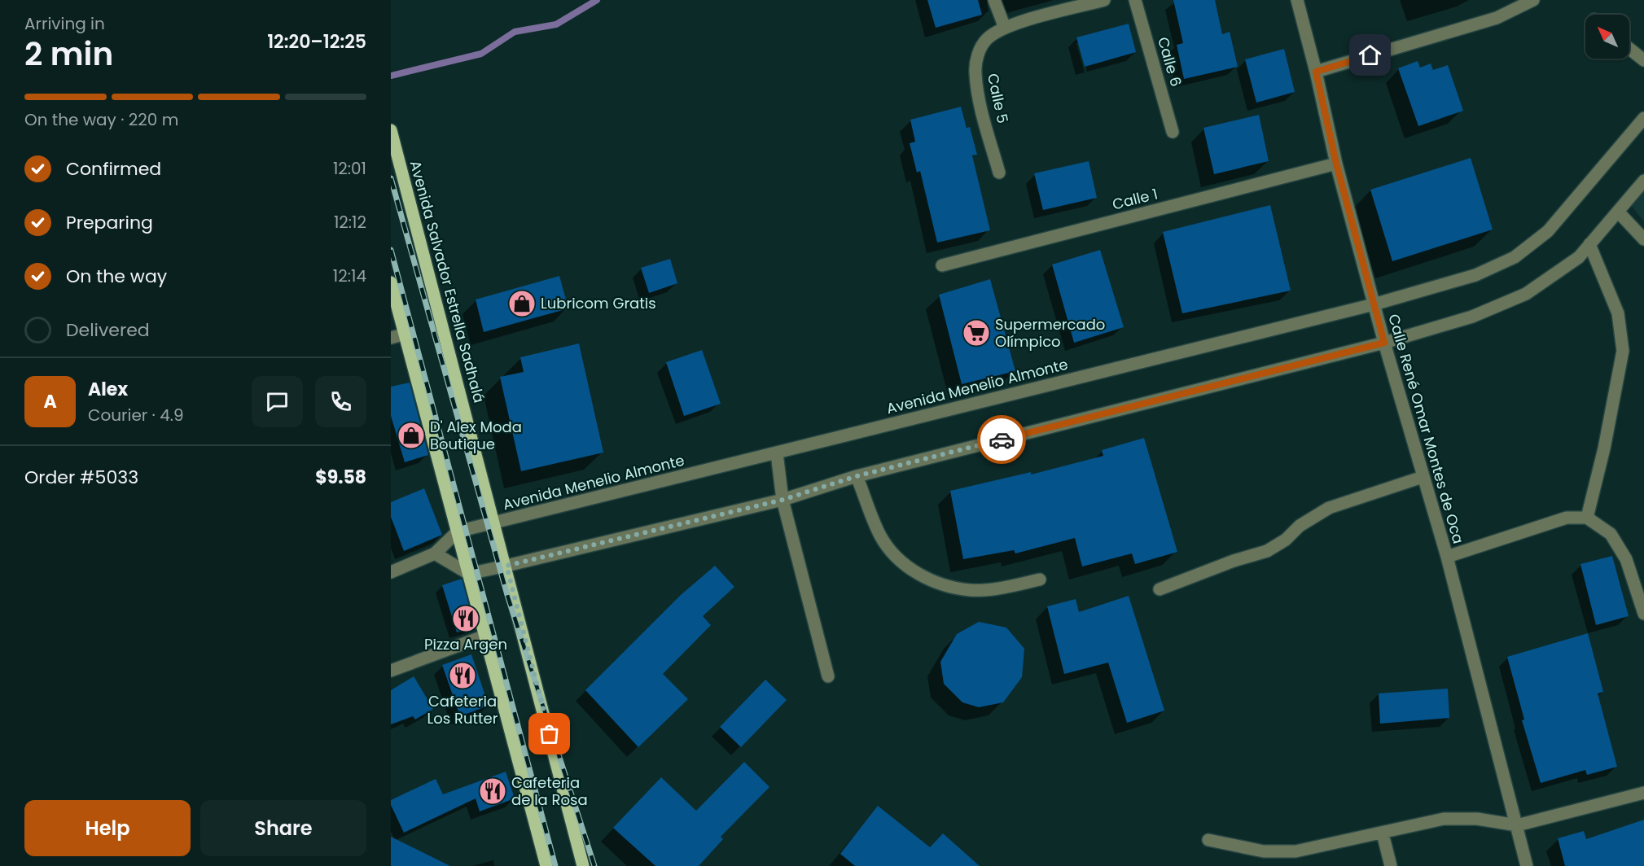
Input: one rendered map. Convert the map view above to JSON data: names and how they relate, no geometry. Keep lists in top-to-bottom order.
{
  "streets": {
    "main road": ["Avenida Salvador Estrella Sadhalá"],
    "street": [
      "Calle 6",
      "Calle 5",
      "Calle 1",
      "Avenida Menelio Almonte",
      "Calle René Omar Montes de Oca"
    ]
  },
  "crossings": [
    ["Calle 1", "Calle René Omar Montes de Oca"],
    ["Avenida Salvador Estrella Sadhalá", "Avenida Menelio Almonte"],
    ["Avenida Menelio Almonte", "Calle René Omar Montes de Oca"]
  ],
  "places": {
    "shop": ["Lubricom Gratis", "D' Alex Moda Boutique"],
    "supermarket": ["Supermercado Olímpico"],
    "restaurant": ["Pizza Argen", "Cafeteria Los Rutter", "Cafeteria de la Rosa"]
  },
  "north": "top left",
  "page": {
    "heading": ["2 min", "Arriving in", "12:20–12:25"],
    "panel": [
      "Alex",
      "Courier · 4.9",
      "Order #5033",
      "$9.58"
    ],
    "bar": "On the way · 220 m",
    "list": [
      ["Confirmed", "12:01"],
      ["Preparing", "12:12"],
      ["On the way", "12:14"],
      "Delivered"
    ],
    "round": "A",
    "buttons": ["Help", "Share"]
  }
}
